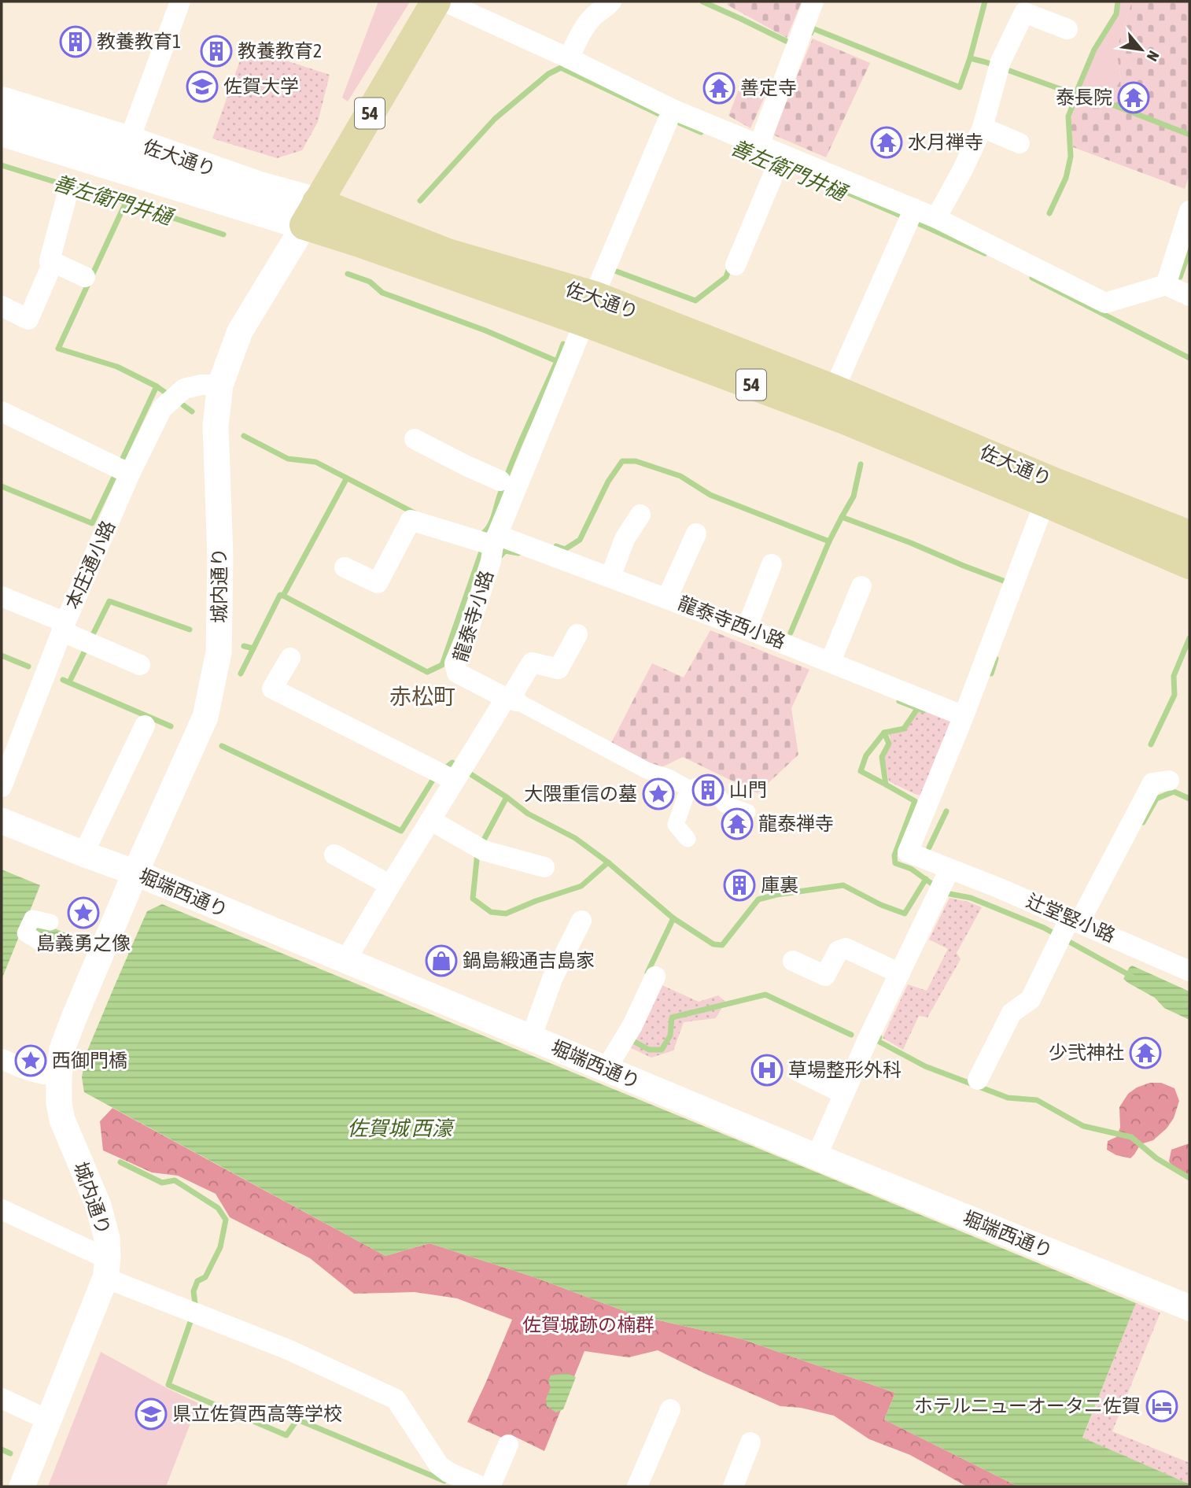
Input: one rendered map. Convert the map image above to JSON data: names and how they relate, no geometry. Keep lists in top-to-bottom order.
{
  "streets": {
    "main road": ["54", "佐大通り"],
    "street": [
      "本庄通小路",
      "城内通り",
      "龍泰寺小路",
      "龍泰寺西小路",
      "堀端西通り",
      "辻堂竪小路"
    ]
  },
  "crossings": [
    ["54", "佐大通り"],
    ["54", "城内通り"],
    ["佐大通り", "城内通り"],
    ["佐大通り", "龍泰寺小路"],
    ["本庄通小路", "城内通り"],
    ["城内通り", "堀端西通り"],
    ["龍泰寺小路", "龍泰寺西小路"],
    ["龍泰寺西小路", "辻堂竪小路"]
  ],
  "districts": ["赤松町"],
  "water": ["善左衛門井樋", "佐賀城 西濠"],
  "parks": ["佐賀城跡の楠群"],
  "places": {
    "building": [
      "教養教育1",
      "教養教育2",
      "山門",
      "庫裏"
    ],
    "school or university": ["佐賀大学", "県立佐賀西高等学校"],
    "temple": [
      "善定寺",
      "泰長院",
      "水月禅寺",
      "龍泰禅寺",
      "少弐神社"
    ],
    "place": ["大隈重信の墓", "島義勇之像", "西御門橋"],
    "shop": ["鍋島緞通吉島家"],
    "hospital": ["草場整形外科"],
    "hotel": ["ホテルニューオータニ佐賀"]
  },
  "north": "bottom right"
}
